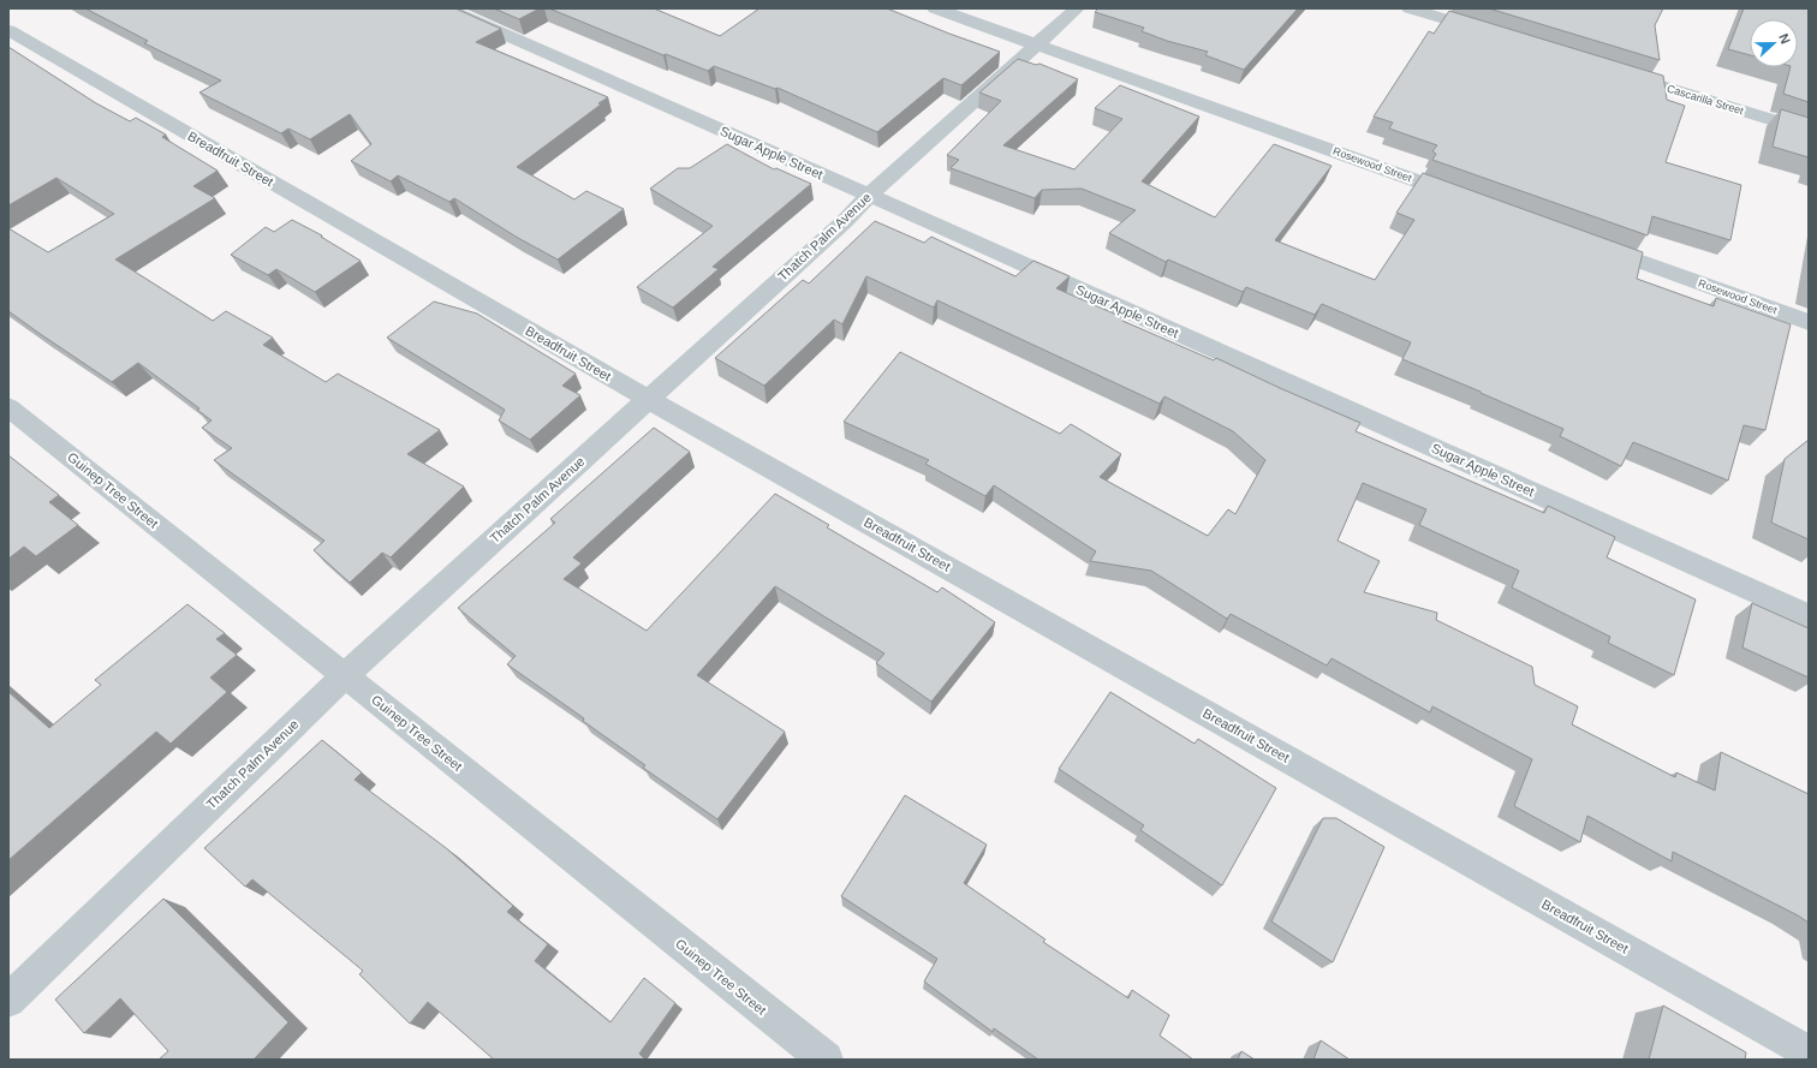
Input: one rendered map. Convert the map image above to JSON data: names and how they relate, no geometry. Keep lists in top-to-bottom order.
{
  "streets": {
    "street": [
      "Cascarilla Street",
      "Sugar Apple Street",
      "Breadfruit Street",
      "Rosewood Street",
      "Thatch Palm Avenue",
      "Guinep Tree Street"
    ]
  },
  "crossings": [
    ["Sugar Apple Street", "Thatch Palm Avenue"],
    ["Breadfruit Street", "Thatch Palm Avenue"],
    ["Rosewood Street", "Thatch Palm Avenue"],
    ["Thatch Palm Avenue", "Guinep Tree Street"]
  ],
  "north": "right"
}
